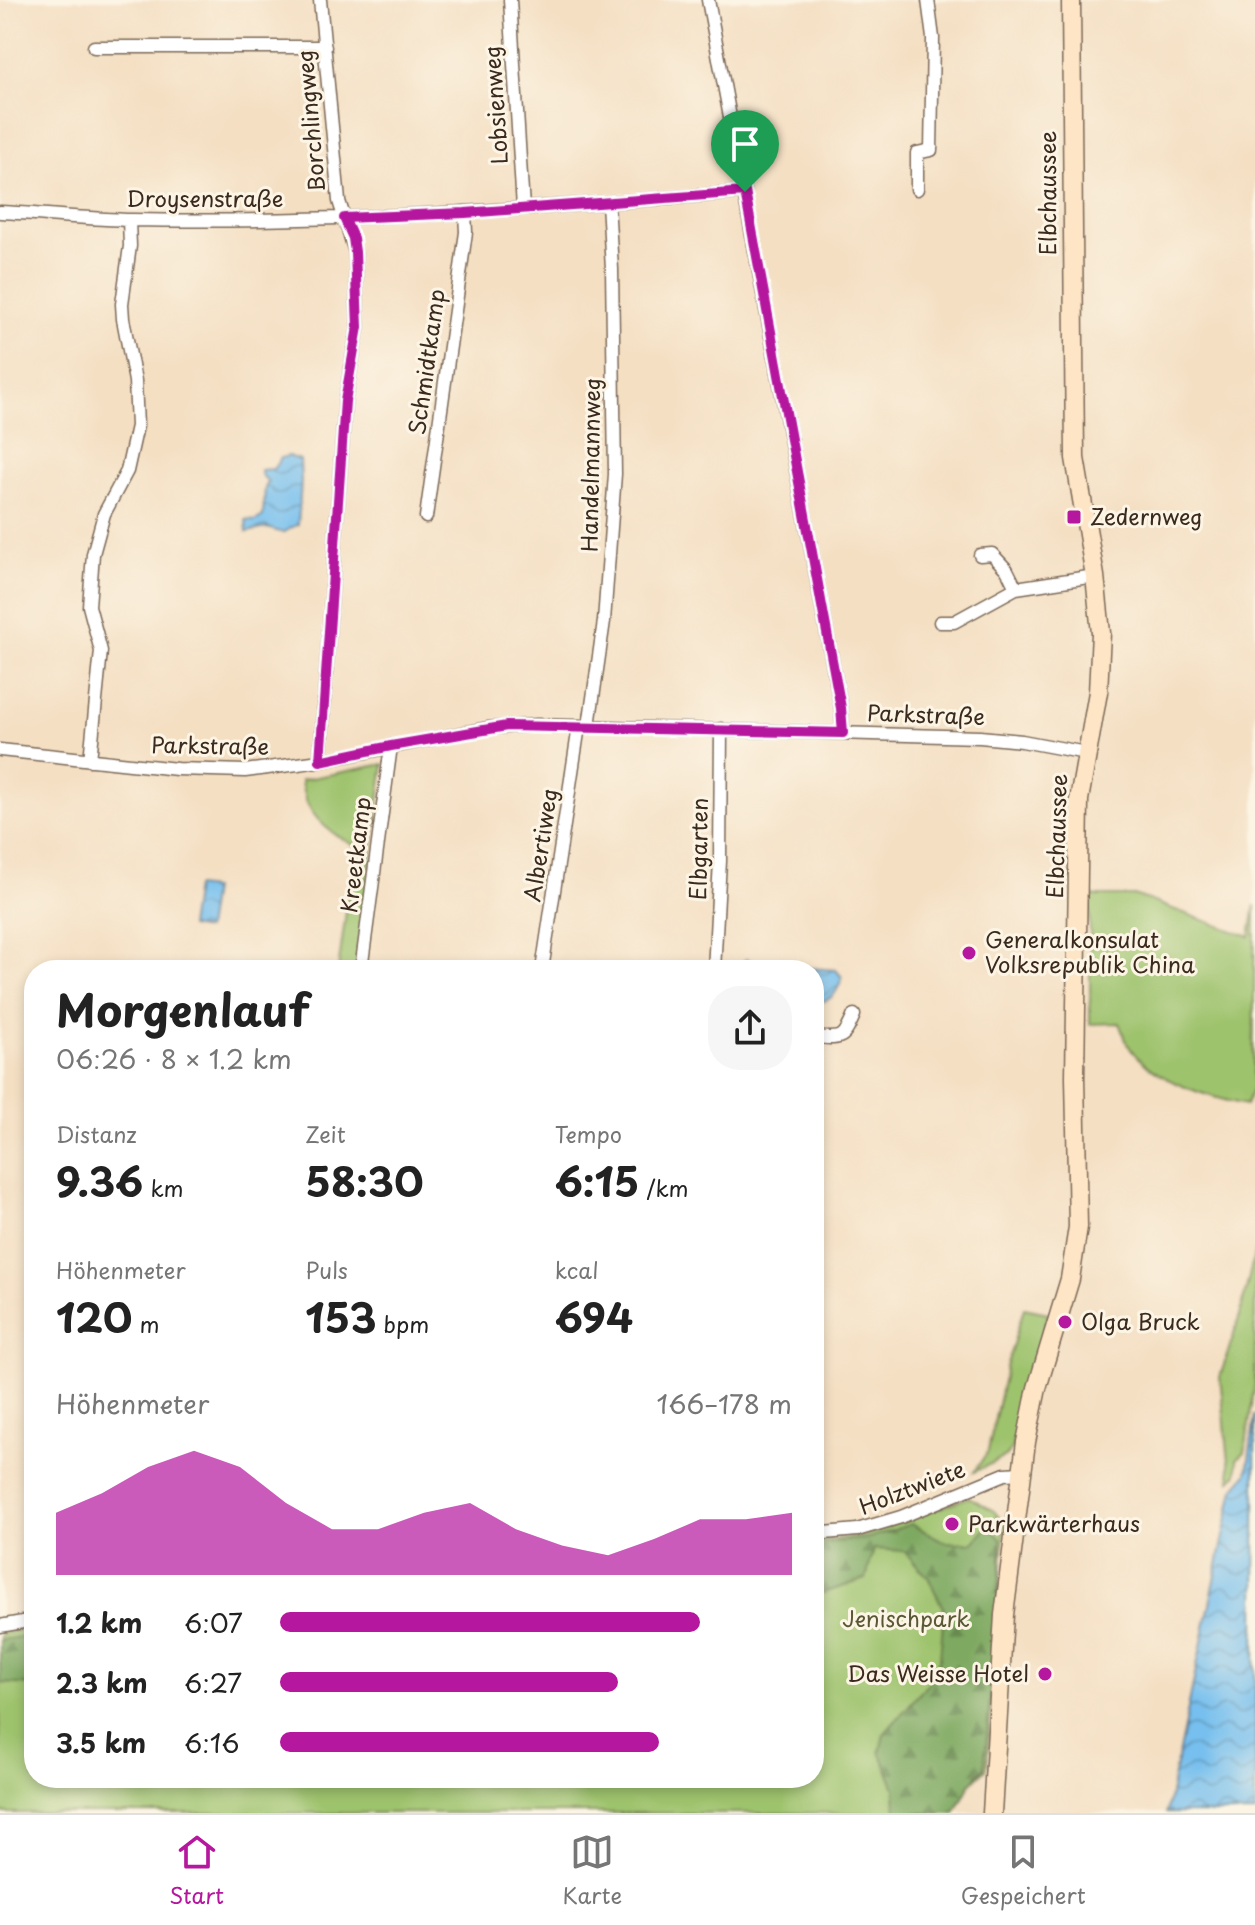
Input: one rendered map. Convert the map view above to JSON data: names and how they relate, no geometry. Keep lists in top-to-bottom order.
{
  "streets": {
    "main road": ["Elbchaussee"],
    "street": [
      "Lobsienweg",
      "Borchlingweg",
      "Droysenstraße",
      "Schmidtkamp",
      "Handelmannweg",
      "Parkstraße",
      "Albertiweg",
      "Elbgarten",
      "Kreetkamp",
      "Holztwiete"
    ]
  },
  "crossings": [
    ["Lobsienweg", "Droysenstraße"],
    ["Borchlingweg", "Droysenstraße"],
    ["Borchlingweg", "Parkstraße"],
    ["Elbchaussee", "Parkstraße"],
    ["Elbchaussee", "Holztwiete"],
    ["Droysenstraße", "Schmidtkamp"],
    ["Droysenstraße", "Handelmannweg"],
    ["Handelmannweg", "Parkstraße"],
    ["Handelmannweg", "Albertiweg"],
    ["Parkstraße", "Albertiweg"],
    ["Parkstraße", "Elbgarten"],
    ["Parkstraße", "Kreetkamp"]
  ],
  "parks": ["Jenischpark"],
  "places": {
    "transit": ["Zedernweg"],
    "other": [
      "Generalkonsulat Volksrepublik China",
      "Olga Bruck",
      "Parkwärterhaus",
      "Das Weisse Hotel"
    ]
  },
  "page": {
    "heading": ["Morgenlauf", "06:26 · 8 × 1.2 km"],
    "stats": [
      ["Distanz", "9.36 km"],
      ["Zeit", "58:30"],
      ["Tempo", "6:15 /km"],
      ["Höhenmeter", "120 m"],
      ["Puls", "153 bpm"],
      ["kcal", "694"]
    ],
    "chart": ["Höhenmeter", "166–178 m"],
    "list": [
      {
        "name": "1.2 km",
        "note": "6:07"
      },
      {
        "name": "2.3 km",
        "note": "6:27"
      },
      {
        "name": "3.5 km",
        "note": "6:16"
      }
    ],
    "tabs": ["Start", "Karte", "Gespeichert"]
  }
}
